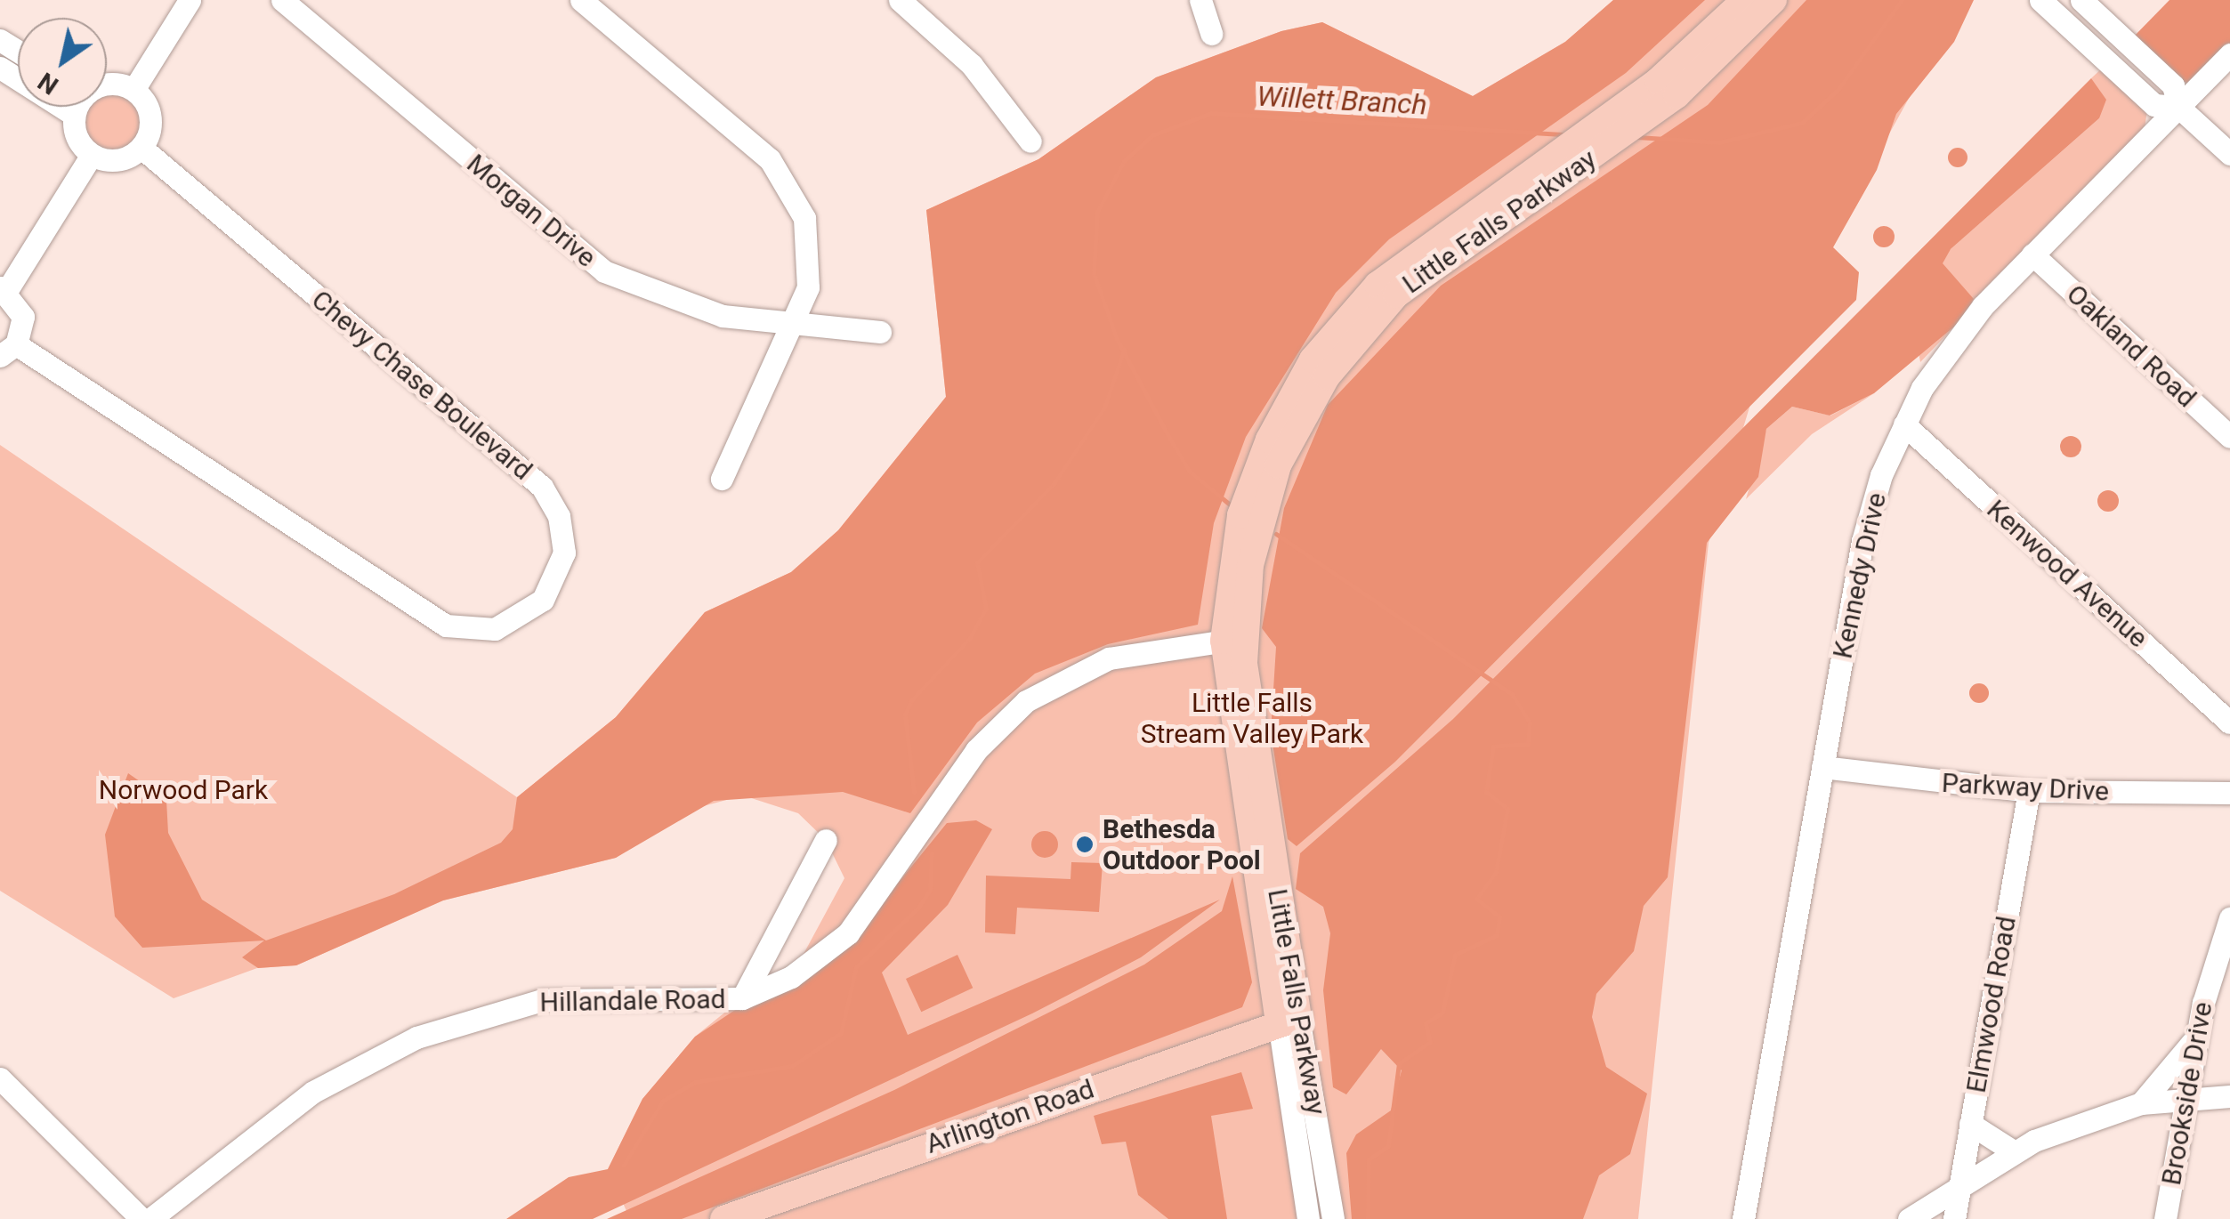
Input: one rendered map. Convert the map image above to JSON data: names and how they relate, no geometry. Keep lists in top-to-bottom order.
{
  "streets": {
    "main road": ["Little Falls Parkway", "Arlington Road"],
    "street": [
      "Morgan Drive",
      "Oakland Road",
      "Chevy Chase Boulevard",
      "Kenwood Avenue",
      "Kennedy Drive",
      "Parkway Drive",
      "Hillandale Road",
      "Elmwood Road",
      "Brookside Drive"
    ]
  },
  "crossings": [
    ["Little Falls Parkway", "Hillandale Road"],
    ["Little Falls Parkway", "Arlington Road"],
    ["Oakland Road", "Kennedy Drive"],
    ["Kenwood Avenue", "Kennedy Drive"],
    ["Kennedy Drive", "Parkway Drive"],
    ["Parkway Drive", "Elmwood Road"]
  ],
  "water": ["Willett Branch"],
  "parks": ["Little Falls Stream Valley Park", "Norwood Park"],
  "places": ["Bethesda Outdoor Pool"],
  "north": "bottom left"
}
